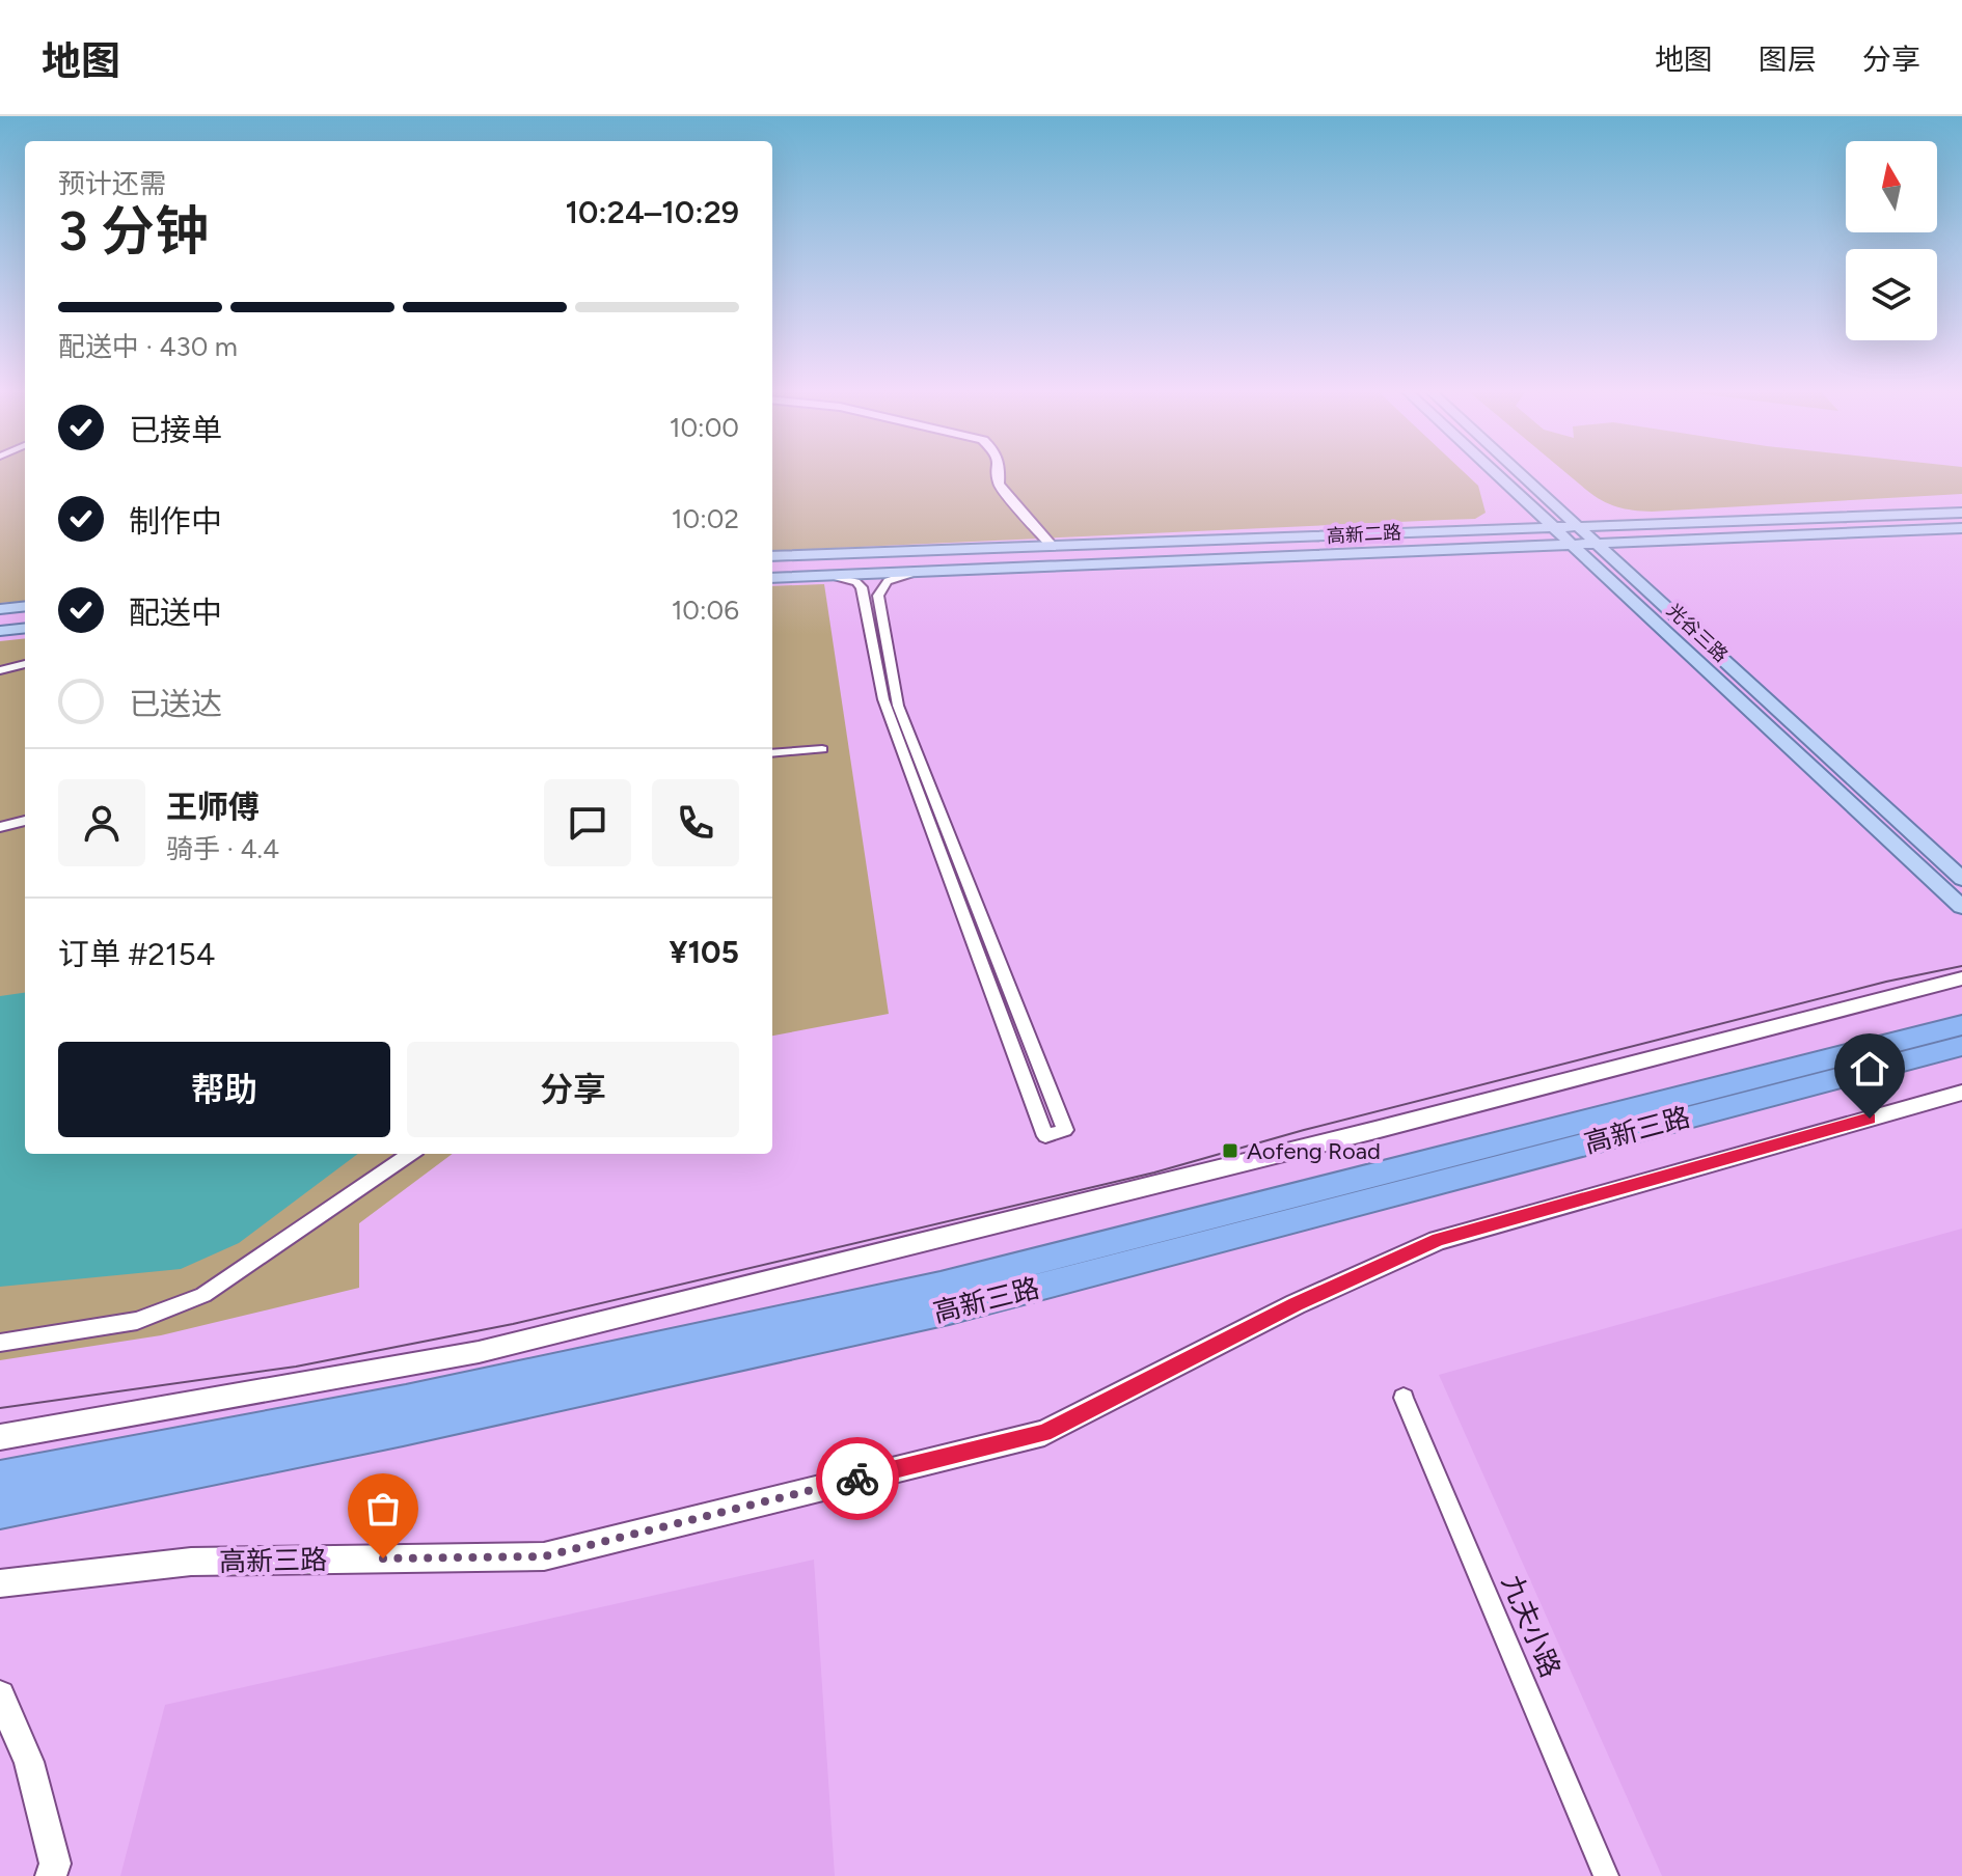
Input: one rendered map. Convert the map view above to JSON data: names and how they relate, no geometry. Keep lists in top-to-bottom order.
{
  "streets": {
    "highway": ["高新三路"],
    "main road": ["高新二路", "光谷三路"],
    "street": ["九夫小路"]
  },
  "crossings": [
    ["高新二路", "光谷三路"]
  ],
  "places": {
    "transit": ["Aofeng Road"]
  },
  "north": "top",
  "page": {
    "header": "地图",
    "nav": ["地图", "图层", "分享"],
    "heading": ["3 分钟", "预计还需", "10:24–10:29"],
    "panel": [
      "王师傅",
      "骑手 · 4.4",
      "订单 #2154",
      "¥105"
    ],
    "bar": "配送中 · 430 m",
    "list": [
      ["已接单", "10:00"],
      ["制作中", "10:02"],
      ["配送中", "10:06"],
      "已送达"
    ],
    "buttons": ["帮助", "分享"]
  }
}
